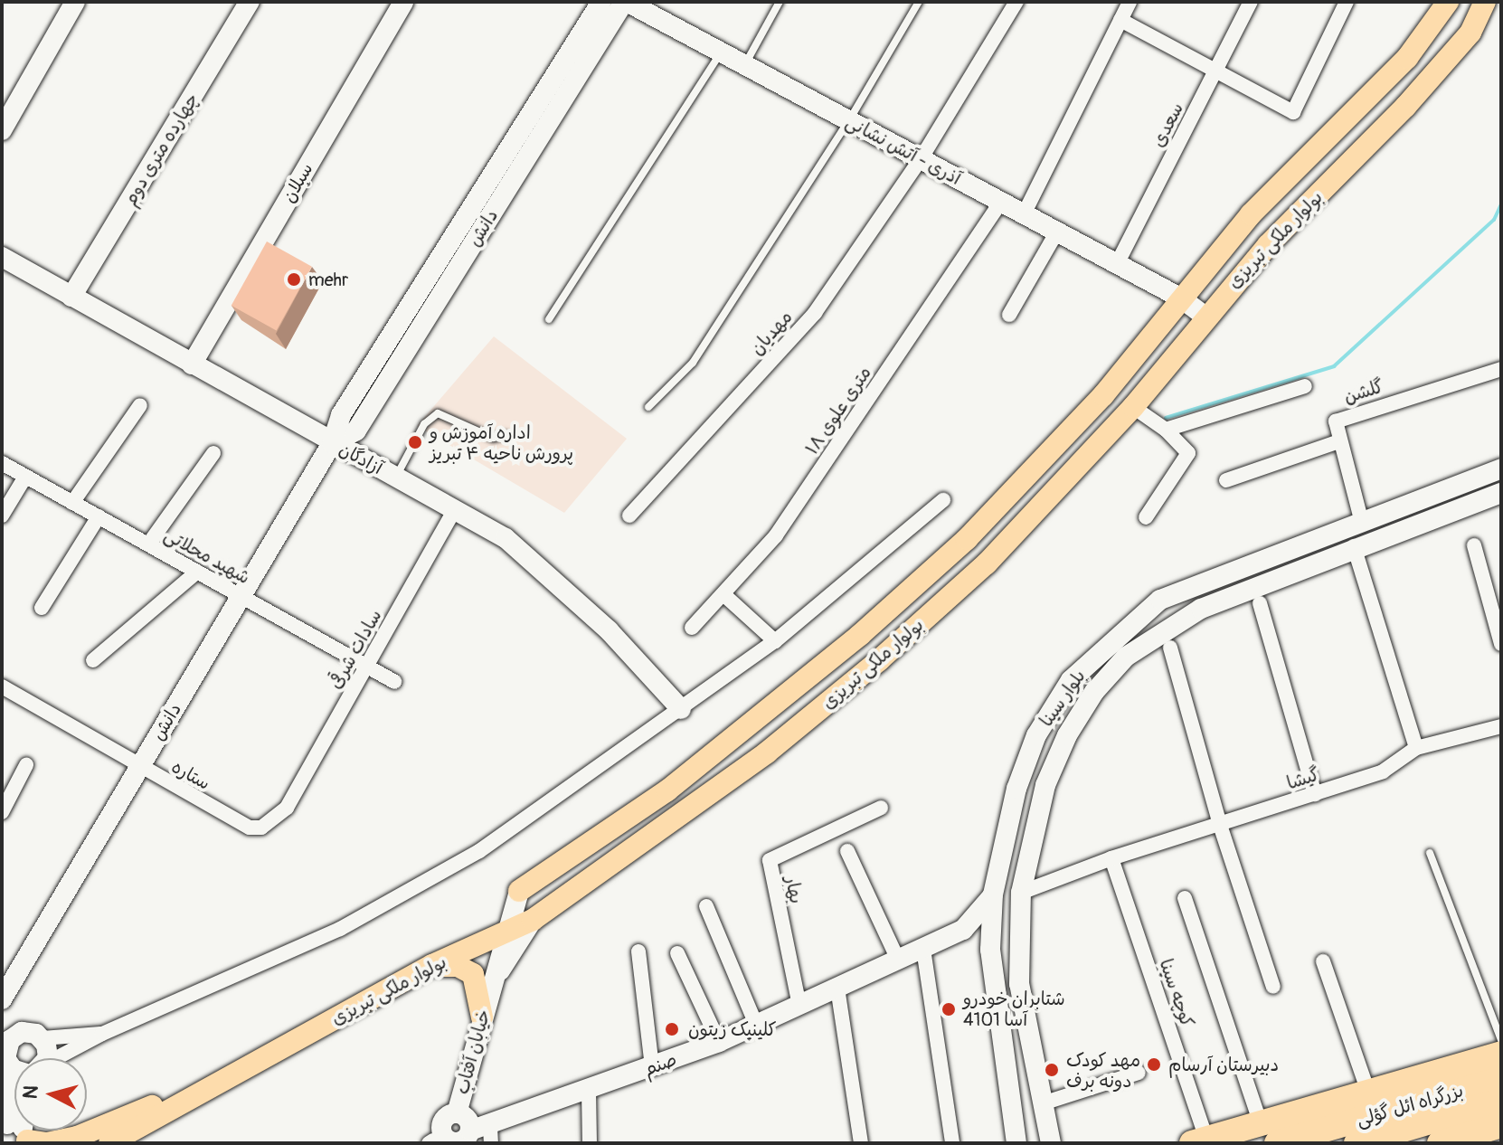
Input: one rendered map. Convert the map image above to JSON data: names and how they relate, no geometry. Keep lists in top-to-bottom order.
{
  "streets": {
    "highway": ["بزرگراه ائل گؤلی"],
    "main road": ["بولوار ملکی تبریزی"],
    "street": [
      "سعدی",
      "چهارده متری دوم",
      "آذرى - آتش نشانى",
      "سبلان",
      "دانش",
      "مهدیان",
      "گلشن",
      "۱۸ متری علوی",
      "آزادگان",
      "شهید محلاتی",
      "سادات شرقی",
      "بلوار سینا",
      "ستاره",
      "گیشا",
      "بهار",
      "کوچه سینا",
      "خیابان آفتاب",
      "صنم"
    ]
  },
  "crossings": [
    ["سعدی", "آذرى - آتش نشانى"],
    ["چهارده متری دوم", "آزادگان"],
    ["آذرى - آتش نشانى", "دانش"],
    ["آذرى - آتش نشانى", "بولوار ملکی تبریزی"],
    ["آذرى - آتش نشانى", "مهدیان"],
    ["آذرى - آتش نشانى", "۱۸ متری علوی"],
    ["سبلان", "آزادگان"],
    ["دانش", "آزادگان"],
    ["دانش", "شهید محلاتی"],
    ["دانش", "ستاره"],
    ["آزادگان", "سادات شرقی"],
    ["شهید محلاتی", "سادات شرقی"],
    ["سادات شرقی", "ستاره"],
    ["بلوار سینا", "گیشا"],
    ["گیشا", "کوچه سینا"],
    ["بهار", "صنم"]
  ],
  "places": [
    "mehr",
    "اداره آموزش و پرورش ناحیه ۴ تبریز",
    "شتابران خودرو 4101 آسا",
    "کلینیک زیتون",
    "دبیرستان آرسام",
    "مهد کودک دونه برف"
  ],
  "north": "left"
}
